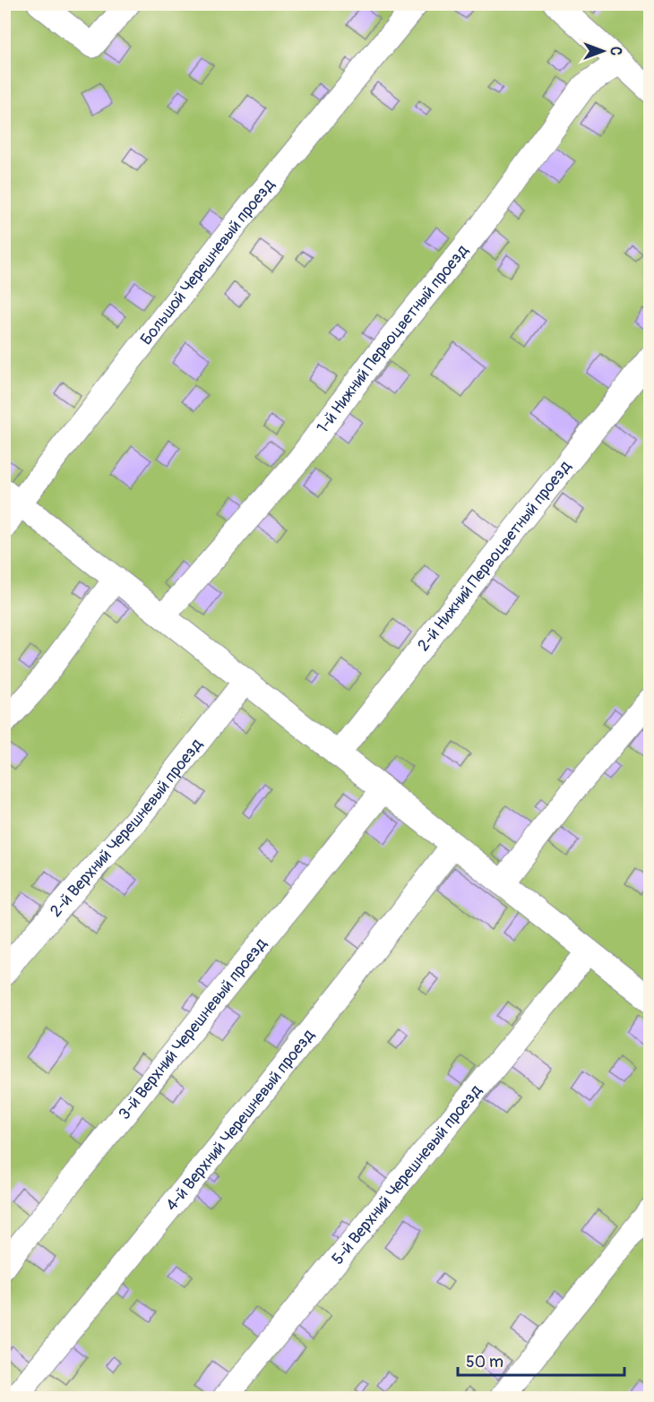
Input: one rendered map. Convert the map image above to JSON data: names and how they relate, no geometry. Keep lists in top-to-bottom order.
{
  "streets": {
    "lane": [
      "Большой Черешневый проезд",
      "1-й Нижний Первоцветный проезд",
      "2-й Нижний Первоцветный проезд",
      "2-й Верхний Черешневый проезд",
      "3-й Верхний Черешневый проезд",
      "4-й Верхний Черешневый проезд",
      "5-й Верхний Черешневый проезд"
    ]
  },
  "scale_bar": "50 m",
  "north": "right"
}
